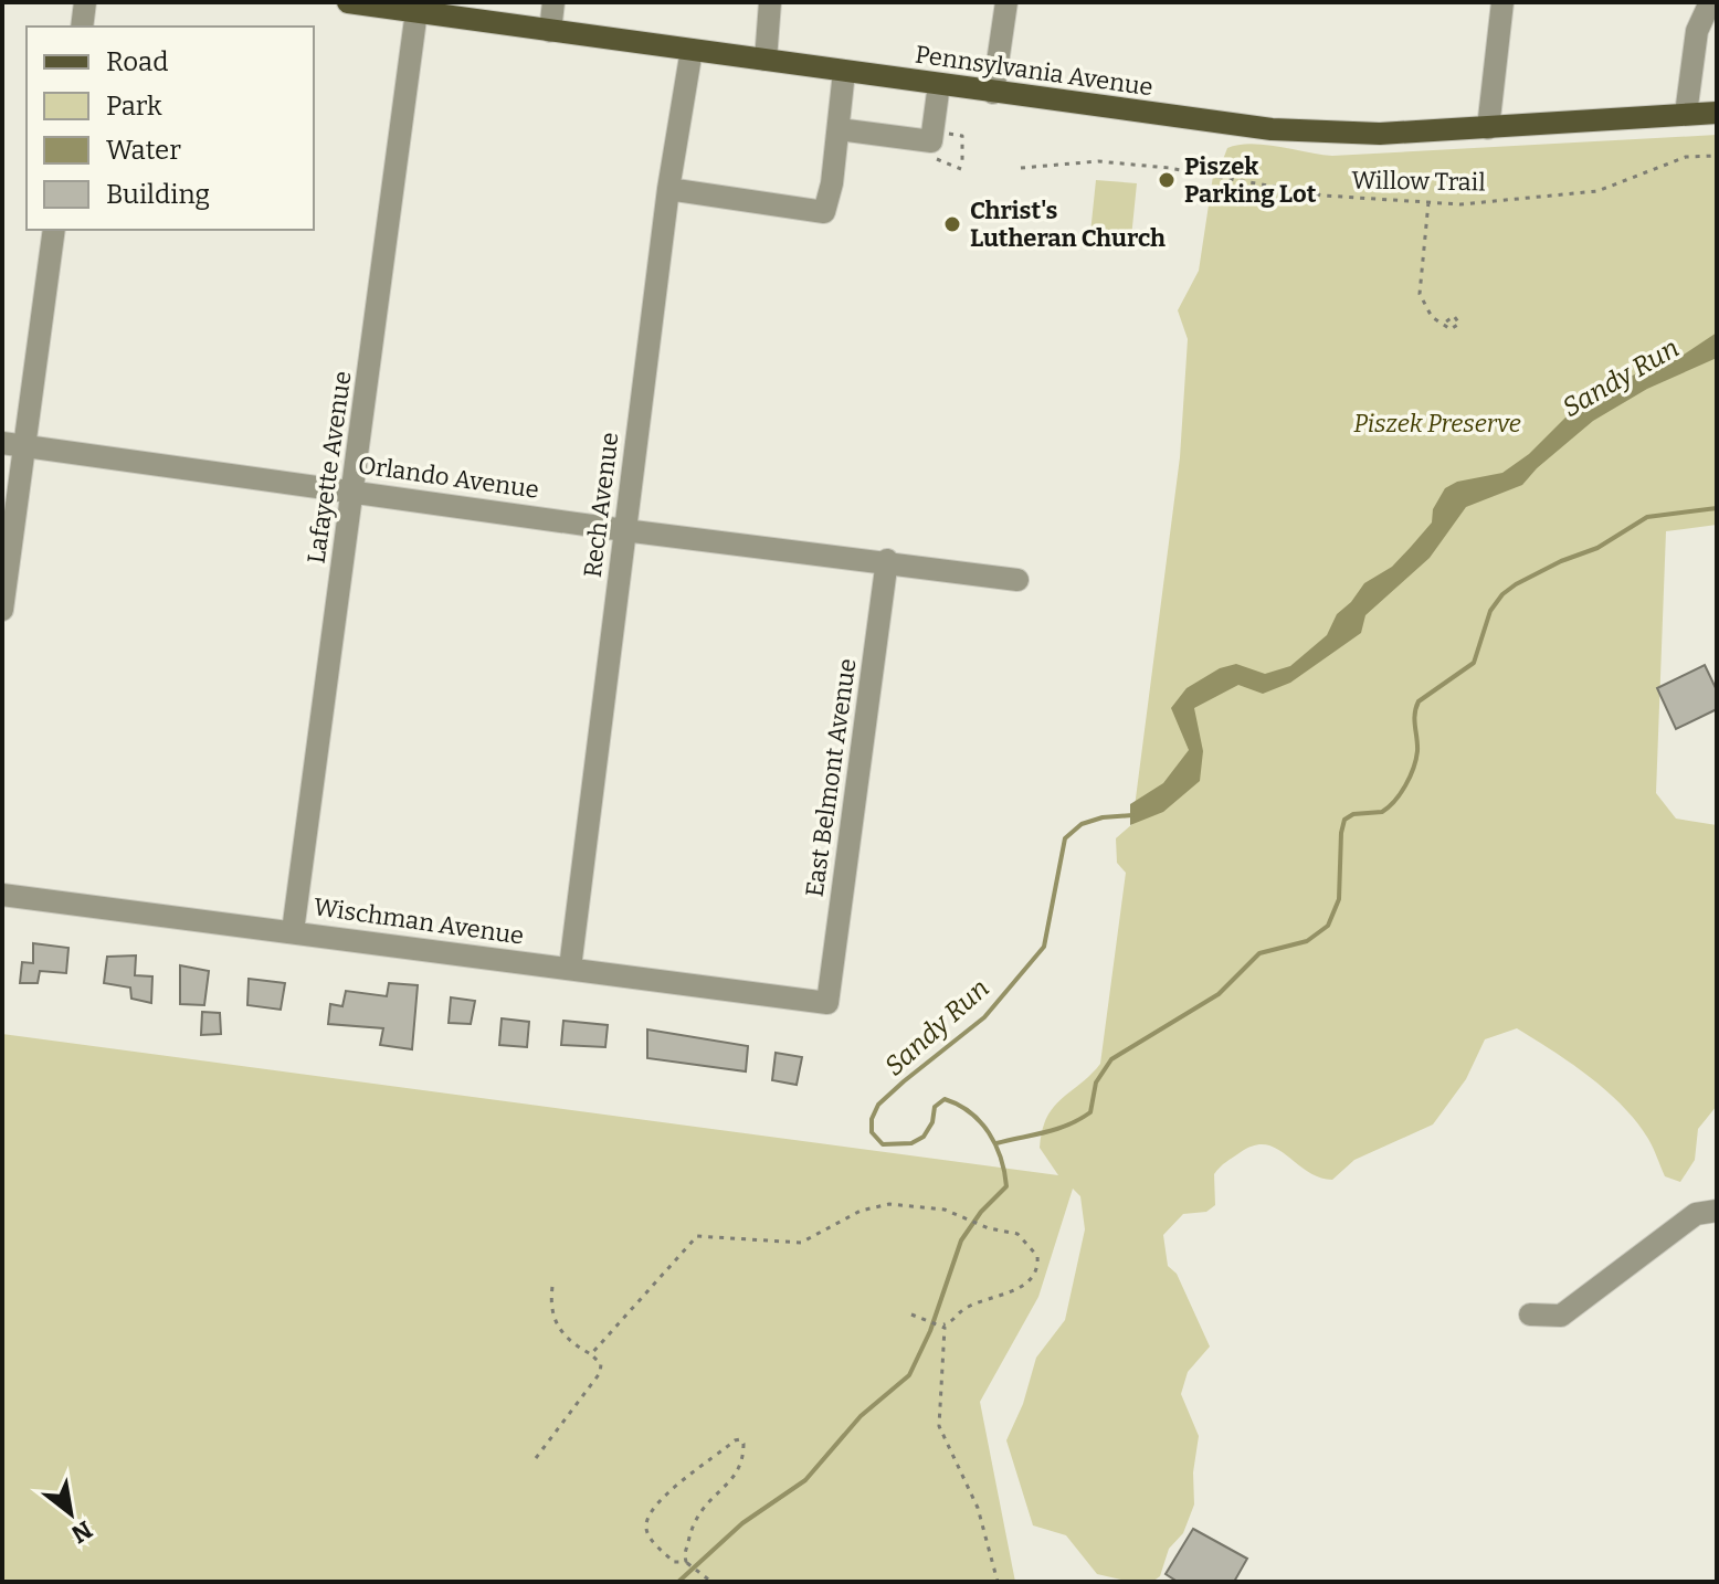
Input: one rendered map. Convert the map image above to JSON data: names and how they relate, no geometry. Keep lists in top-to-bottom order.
{
  "streets": {
    "main road": ["Pennsylvania Avenue"],
    "street": [
      "Lafayette Avenue",
      "Orlando Avenue",
      "Rech Avenue",
      "East Belmont Avenue",
      "Wischman Avenue"
    ],
    "path": ["Willow Trail"]
  },
  "crossings": [
    ["Pennsylvania Avenue", "Lafayette Avenue"],
    ["Pennsylvania Avenue", "Rech Avenue"],
    ["Lafayette Avenue", "Orlando Avenue"],
    ["Lafayette Avenue", "Wischman Avenue"],
    ["Orlando Avenue", "Rech Avenue"],
    ["Orlando Avenue", "East Belmont Avenue"],
    ["Rech Avenue", "Wischman Avenue"],
    ["East Belmont Avenue", "Wischman Avenue"]
  ],
  "water": ["Sandy Run"],
  "parks": ["Piszek Preserve"],
  "places": ["Piszek Parking Lot", "Christ's Lutheran Church"],
  "legend": [
    "Road",
    "Park",
    "Water",
    "Building"
  ],
  "north": "bottom right"
}
